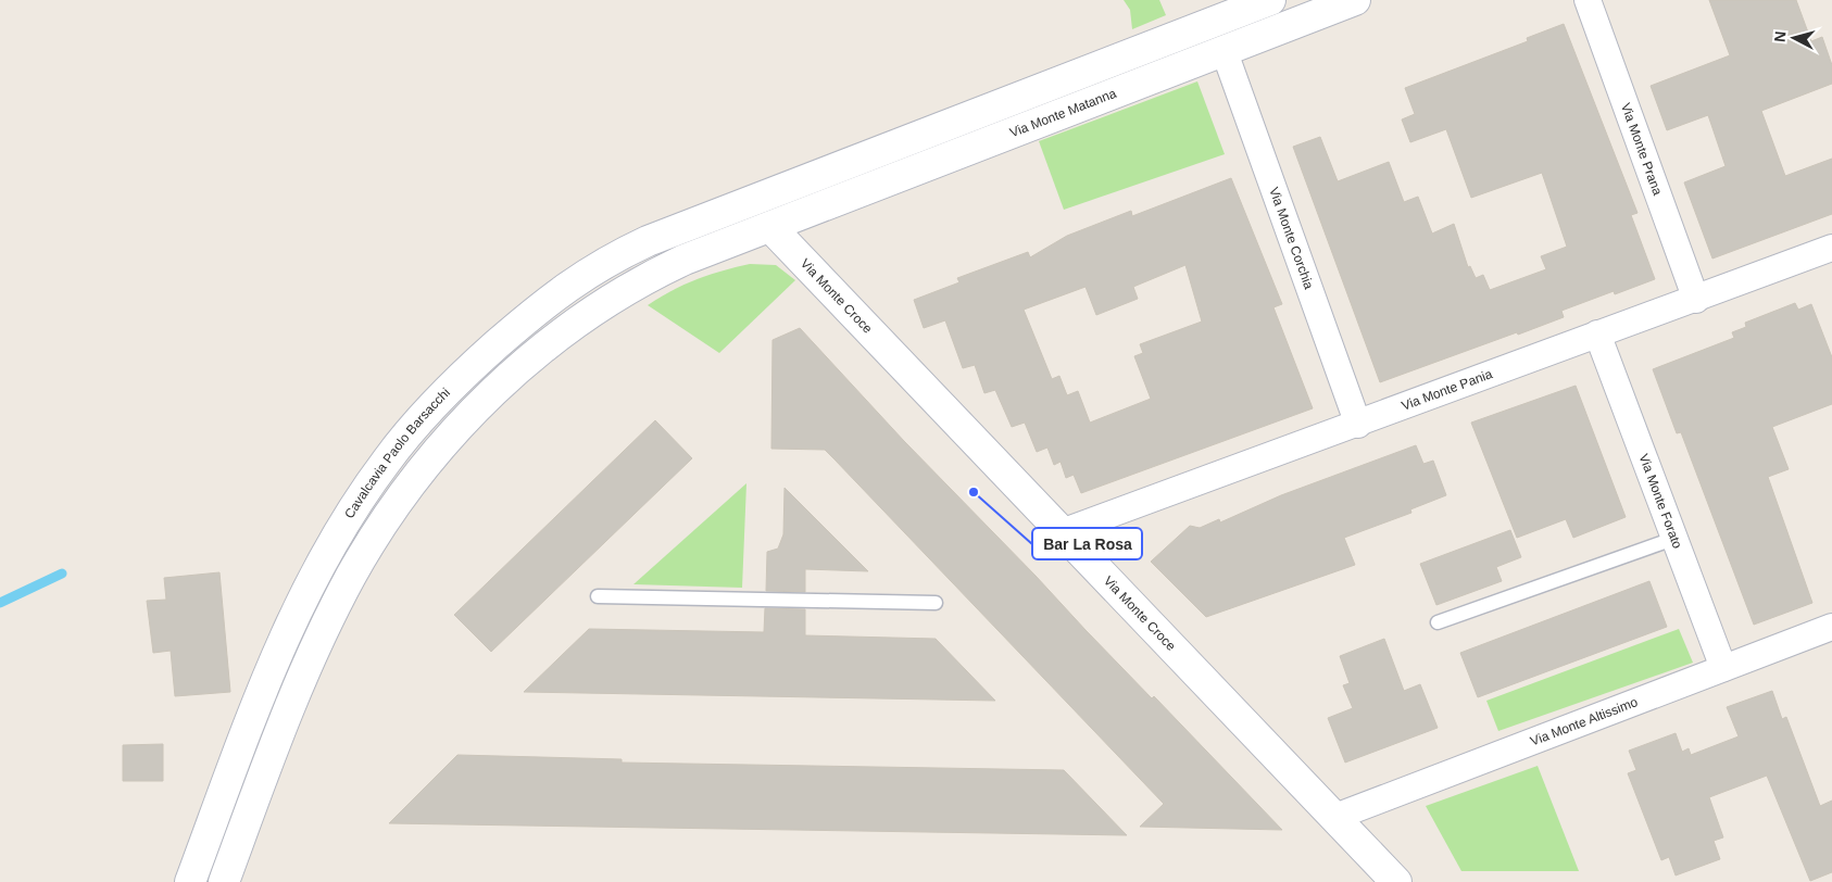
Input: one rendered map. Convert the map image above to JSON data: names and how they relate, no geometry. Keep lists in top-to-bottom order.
{
  "streets": {
    "street": [
      "Via Monte Matanna",
      "Via Monte Prana",
      "Via Monte Corchia",
      "Via Monte Croce",
      "Via Monte Pania",
      "Cavalcavia Paolo Barsacchi",
      "Via Monte Forato",
      "Via Monte Altissimo"
    ]
  },
  "crossings": [
    ["Via Monte Matanna", "Via Monte Corchia"],
    ["Via Monte Matanna", "Via Monte Croce"],
    ["Via Monte Prana", "Via Monte Pania"],
    ["Via Monte Corchia", "Via Monte Pania"],
    ["Via Monte Croce", "Via Monte Pania"],
    ["Via Monte Croce", "Via Monte Altissimo"],
    ["Via Monte Pania", "Via Monte Forato"],
    ["Via Monte Forato", "Via Monte Altissimo"]
  ],
  "places": ["Bar La Rosa"],
  "north": "left"
}
